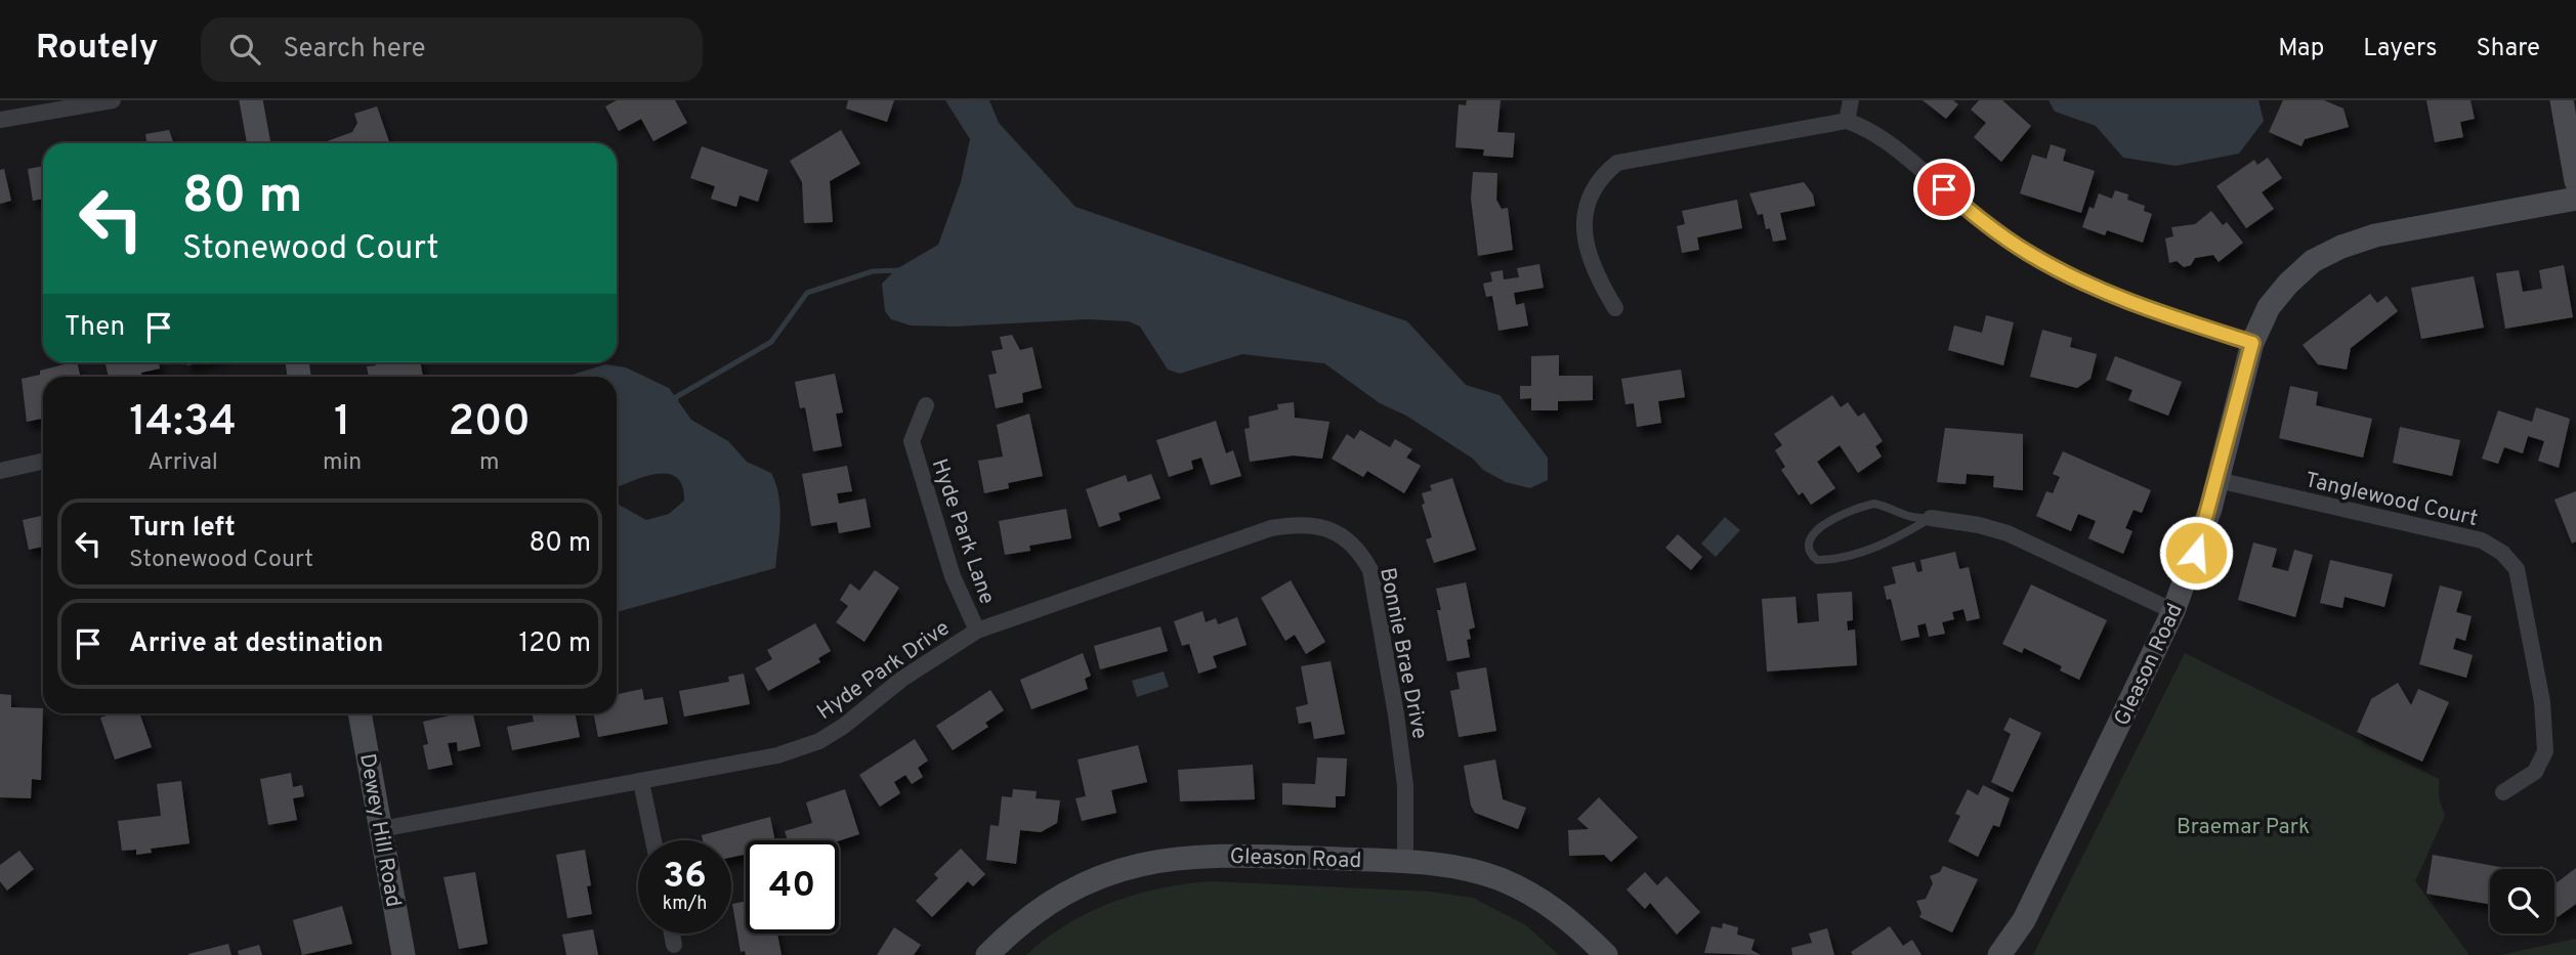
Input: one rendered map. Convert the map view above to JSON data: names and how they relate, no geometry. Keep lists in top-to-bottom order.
{
  "streets": {
    "street": [
      "Tanglewood Court",
      "Hyde Park Lane",
      "Bonnie Brae Drive",
      "Gleason Road",
      "Hyde Park Drive",
      "Dewey Hill Road"
    ]
  },
  "crossings": [
    ["Tanglewood Court", "Gleason Road"],
    ["Hyde Park Lane", "Hyde Park Drive"],
    ["Bonnie Brae Drive", "Gleason Road"],
    ["Bonnie Brae Drive", "Hyde Park Drive"],
    ["Hyde Park Drive", "Dewey Hill Road"]
  ],
  "parks": ["Braemar Park"],
  "page": {
    "header": "Routely",
    "search": "Search here",
    "nav": ["Map", "Layers", "Share"],
    "turn": ["80 m", "Stonewood Court"],
    "then": "Then",
    "eta": [
      "14:34",
      "Arrival",
      "1",
      "min",
      "200",
      "m"
    ],
    "list": [
      {
        "name": "Turn left",
        "note": "Stonewood Court",
        "value": "80 m"
      },
      {
        "name": "Arrive at destination",
        "value": "120 m"
      }
    ],
    "speed": "36 km/h",
    "limit": "40"
  }
}
